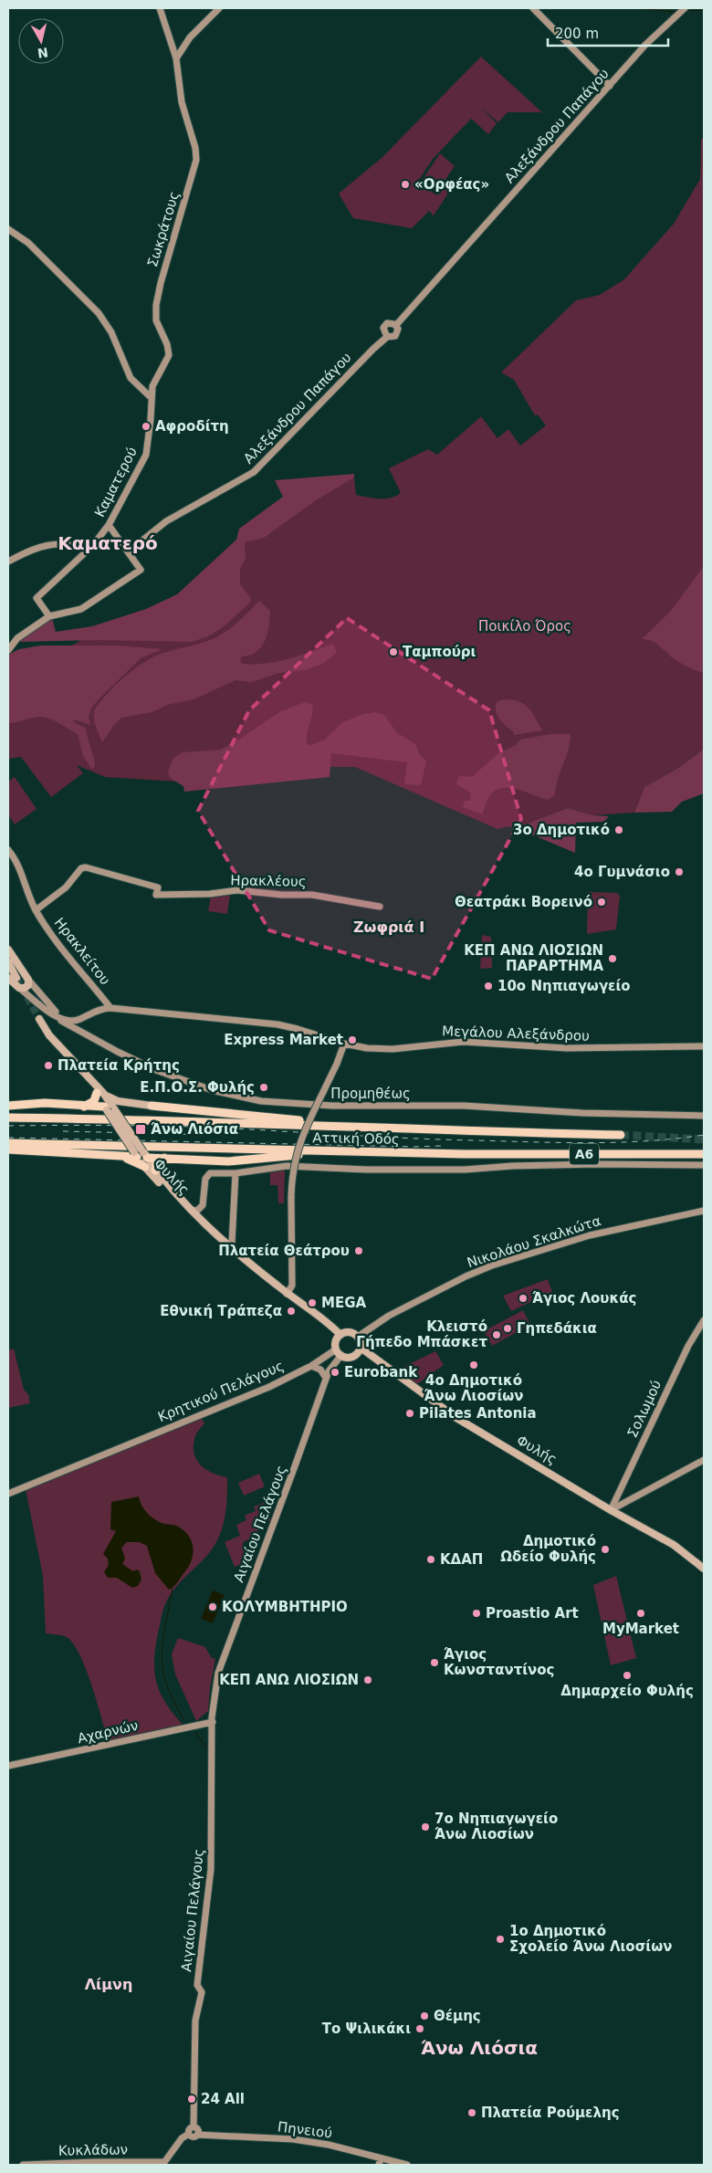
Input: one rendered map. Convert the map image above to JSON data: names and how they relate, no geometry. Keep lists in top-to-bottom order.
{
  "streets": {
    "highway": ["Αττική Οδός", "Α6"],
    "main road": ["Φυλής"],
    "street": [
      "Αλεξάνδρου Παπάγου",
      "Σωκράτους",
      "Καματερού",
      "Ηρακλέους",
      "Ηρακλείτου",
      "Μεγάλου Αλεξάνδρου",
      "Προμηθέως",
      "Νικολάου Σκαλκώτα",
      "Κρητικού Πελάγους",
      "Σολωμού",
      "Αιγαίου Πελάγους",
      "Αχαρνών",
      "Πηνειού",
      "Κυκλάδων"
    ]
  },
  "crossings": [
    ["Σωκράτους", "Καματερού"],
    ["Ηρακλέους", "Ηρακλείτου"],
    ["Ηρακλείτου", "Μεγάλου Αλεξάνδρου"],
    ["Μεγάλου Αλεξάνδρου", "Προμηθέως"],
    ["Φυλής", "Νικολάου Σκαλκώτα"],
    ["Φυλής", "Κρητικού Πελάγους"],
    ["Φυλής", "Σολωμού"],
    ["Φυλής", "Αιγαίου Πελάγους"],
    ["Νικολάου Σκαλκώτα", "Κρητικού Πελάγους"],
    ["Νικολάου Σκαλκώτα", "Αιγαίου Πελάγους"],
    ["Κρητικού Πελάγους", "Αιγαίου Πελάγους"],
    ["Αιγαίου Πελάγους", "Αχαρνών"],
    ["Αιγαίου Πελάγους", "Πηνειού"]
  ],
  "districts": [
    "Καματερό",
    "Ζωφριά Ι",
    "Λίμνη",
    "Άνω Λιόσια"
  ],
  "parks": ["Ποικίλο Όρος"],
  "places": {
    "other": [
      "«Ορφέας»",
      "Αφροδίτη",
      "Ταμπούρι",
      "3ο Δημοτικό",
      "4ο Γυμνάσιο",
      "Θεατράκι Βορεινό",
      "ΚΕΠ ΑΝΩ ΛΙΟΣΙΩΝ ΠΑΡΑΡΤΗΜΑ",
      "10ο Νηπιαγωγείο",
      "Express Market",
      "Πλατεία Κρήτης",
      "Ε.Π.Ο.Σ. Φυλής",
      "Πλατεία Θεάτρου",
      "Άγιος Λουκάς",
      "MEGA",
      "Εθνική Τράπεζα",
      "Γηπεδάκια",
      "Κλειστό Γήπεδο Μπάσκετ",
      "4ο Δημοτικό Άνω Λιοσίων",
      "Eurobank",
      "Pilates Antonia",
      "Δημοτικό Ωδείο Φυλής",
      "ΚΔΑΠ",
      "ΚΟΛΥΜΒΗΤΗΡΙΟ",
      "Proastio Art",
      "MyMarket",
      "Άγιος Κωνσταντίνος",
      "Δημαρχείο Φυλής",
      "ΚΕΠ ΑΝΩ ΛΙΟΣΙΩΝ",
      "7o Νηπιαγωγείο Άνω Λιοσίων",
      "1ο Δημοτικό Σχολείο Άνω Λιοσίων",
      "Θέμης",
      "Το Ψιλικάκι",
      "24 All",
      "Πλατεία Ρούμελης"
    ],
    "transit": ["Άνω Λιόσια"]
  },
  "scale_bar": "200 m",
  "north": "bottom"
}
